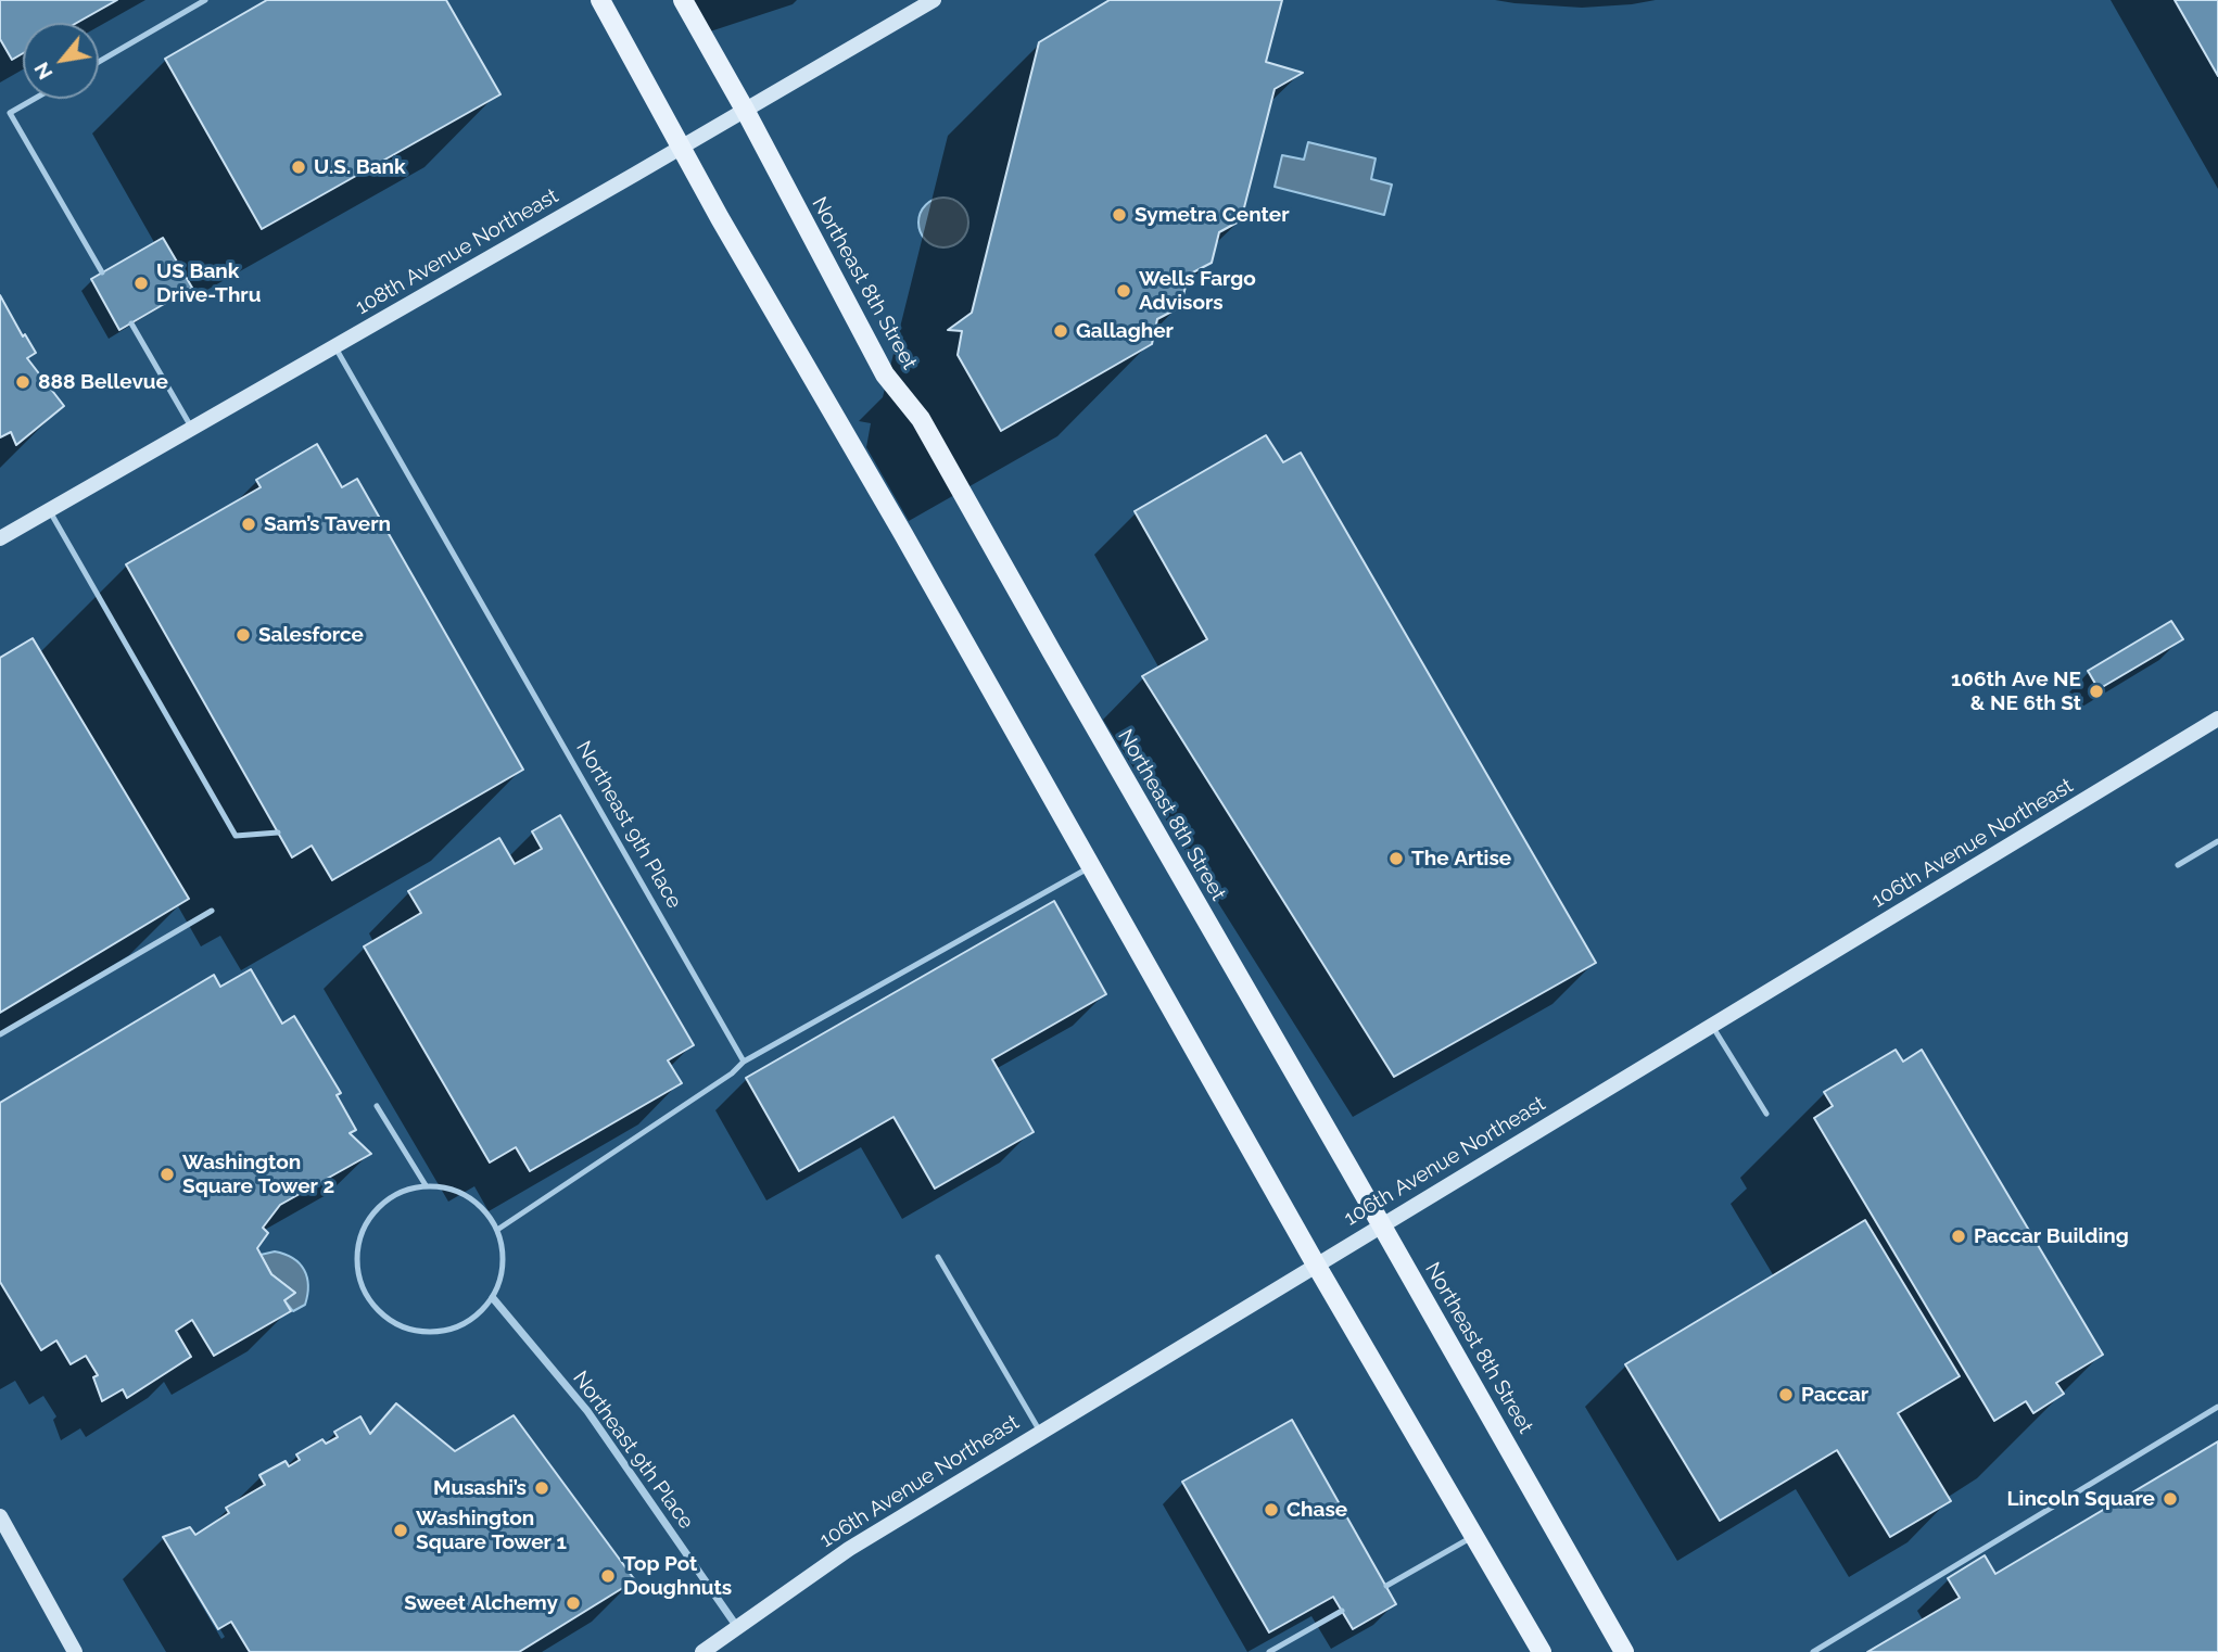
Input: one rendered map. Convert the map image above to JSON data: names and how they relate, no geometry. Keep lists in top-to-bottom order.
{
  "streets": {
    "main road": ["Northeast 8th Street"],
    "street": ["108th Avenue Northeast", "Northeast 9th Place", "106th Avenue Northeast"]
  },
  "crossings": [
    ["108th Avenue Northeast", "Northeast 8th Street"],
    ["108th Avenue Northeast", "Northeast 9th Place"],
    ["Northeast 8th Street", "106th Avenue Northeast"],
    ["Northeast 9th Place", "106th Avenue Northeast"]
  ],
  "places": [
    "U.S. Bank",
    "Symetra Center",
    "US Bank Drive-Thru",
    "Wells Fargo Advisors",
    "Gallagher",
    "888 Bellevue",
    "Sam’s Tavern",
    "Salesforce",
    "106th Ave NE & NE 6th St",
    "The Artise",
    "Washington Square Tower 2",
    "Paccar Building",
    "Paccar",
    "Musashi’s",
    "Lincoln Square",
    "Chase",
    "Washington Square Tower 1",
    "Top Pot Doughnuts",
    "Sweet Alchemy"
  ],
  "north": "bottom left"
}
